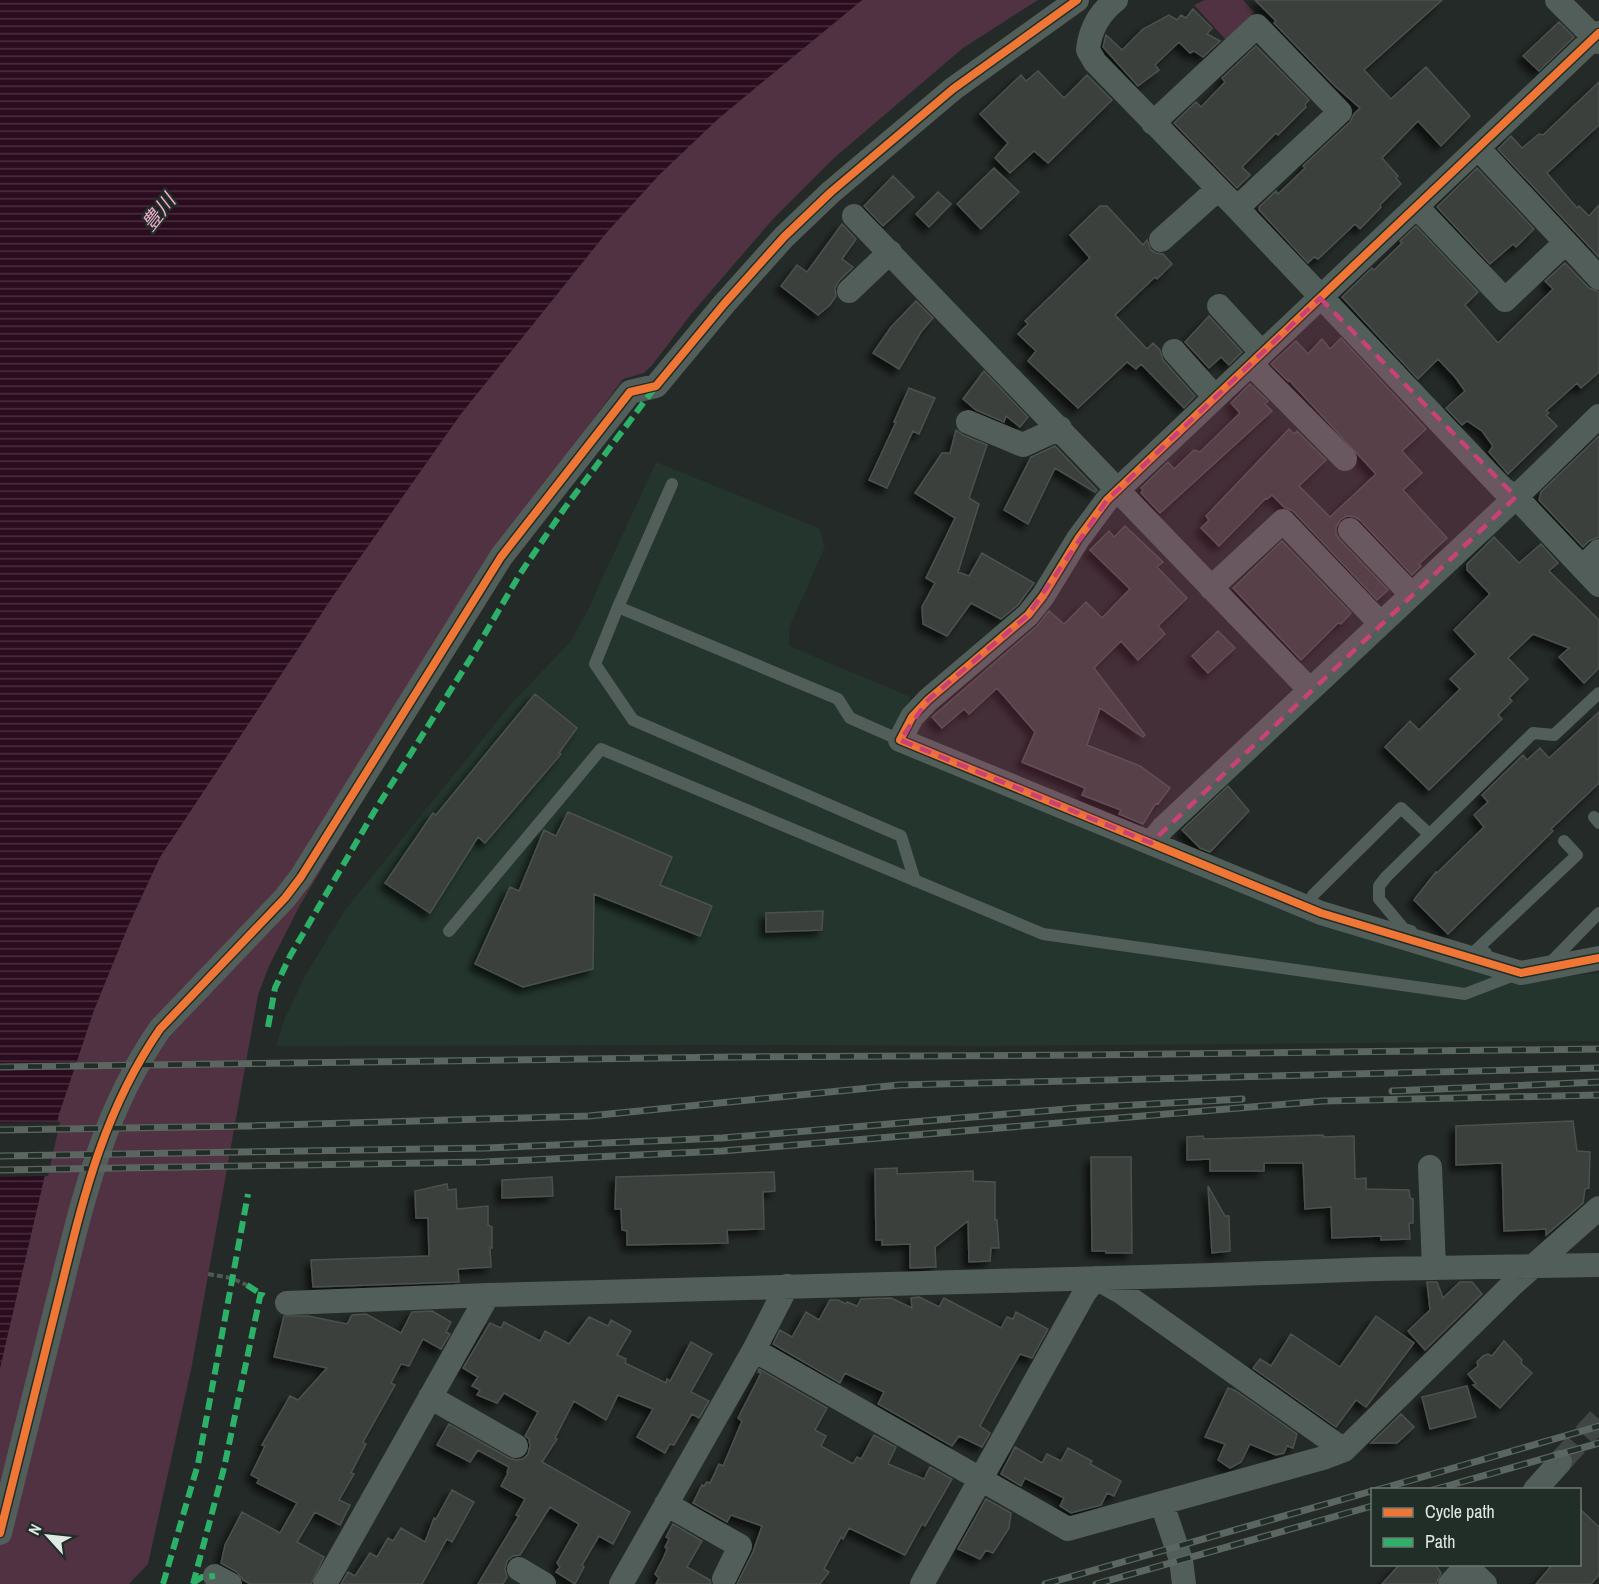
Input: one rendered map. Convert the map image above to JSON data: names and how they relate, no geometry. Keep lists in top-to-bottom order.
{
  "water": ["豊川"],
  "legend": ["Cycle path", "Path"],
  "north": "top left"
}
